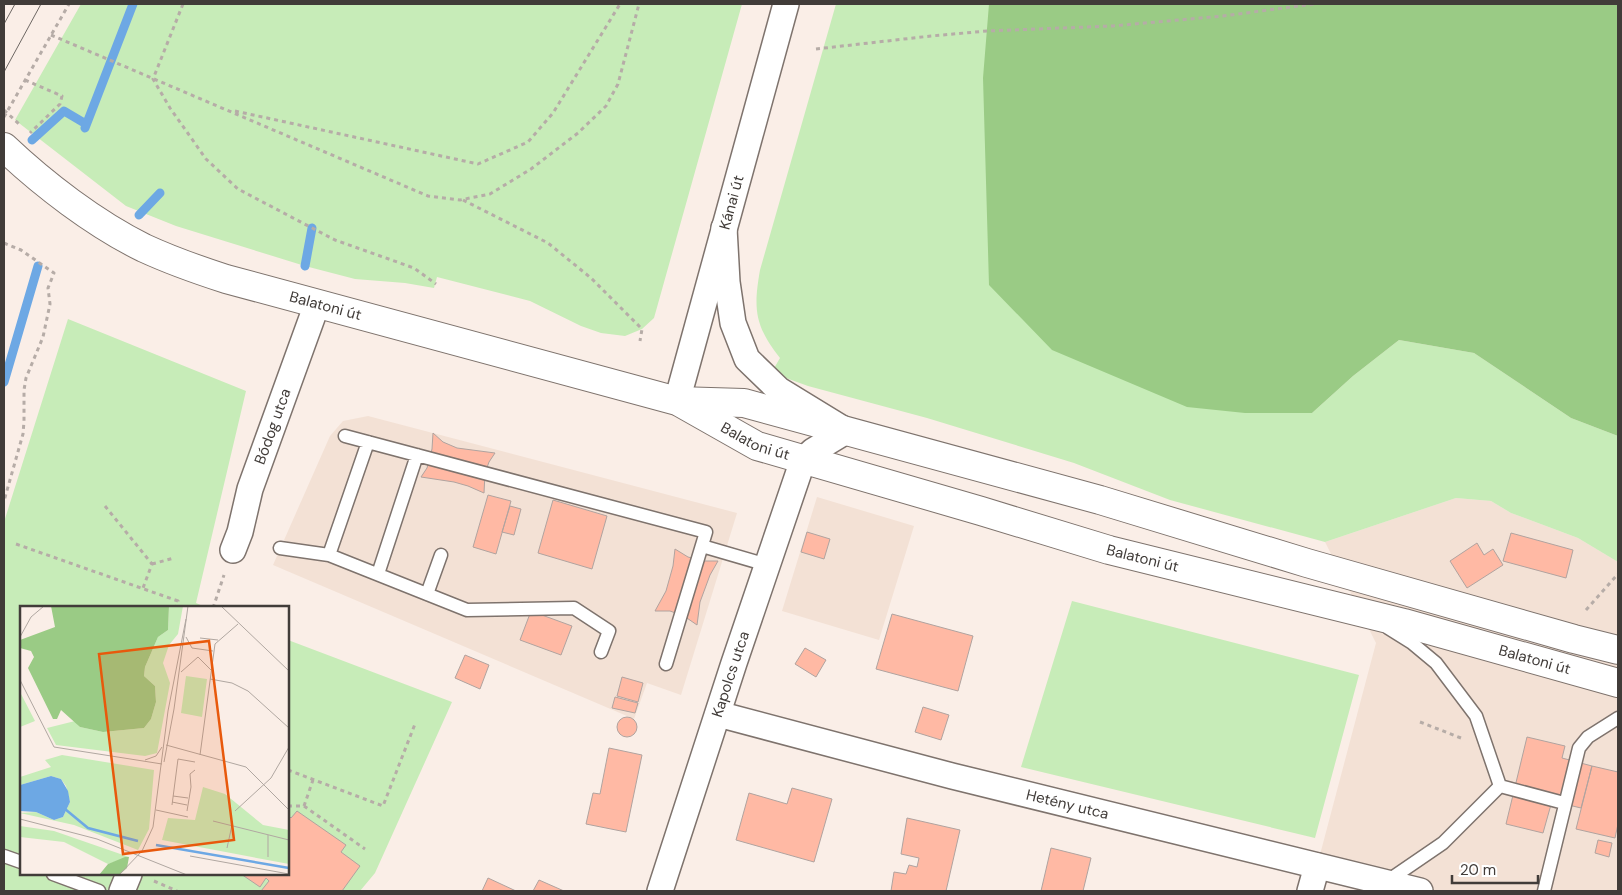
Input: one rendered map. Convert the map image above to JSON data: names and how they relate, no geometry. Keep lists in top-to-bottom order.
{
  "streets": {
    "main road": ["Balatoni út"],
    "street": [
      "Kánai út",
      "Bódog utca",
      "Kapolcs utca",
      "Hetény utca"
    ]
  },
  "crossings": [
    ["Kánai út", "Balatoni út"],
    ["Balatoni út", "Bódog utca"],
    ["Balatoni út", "Kapolcs utca"],
    ["Kapolcs utca", "Hetény utca"]
  ],
  "scale_bar": "20 m"
}
